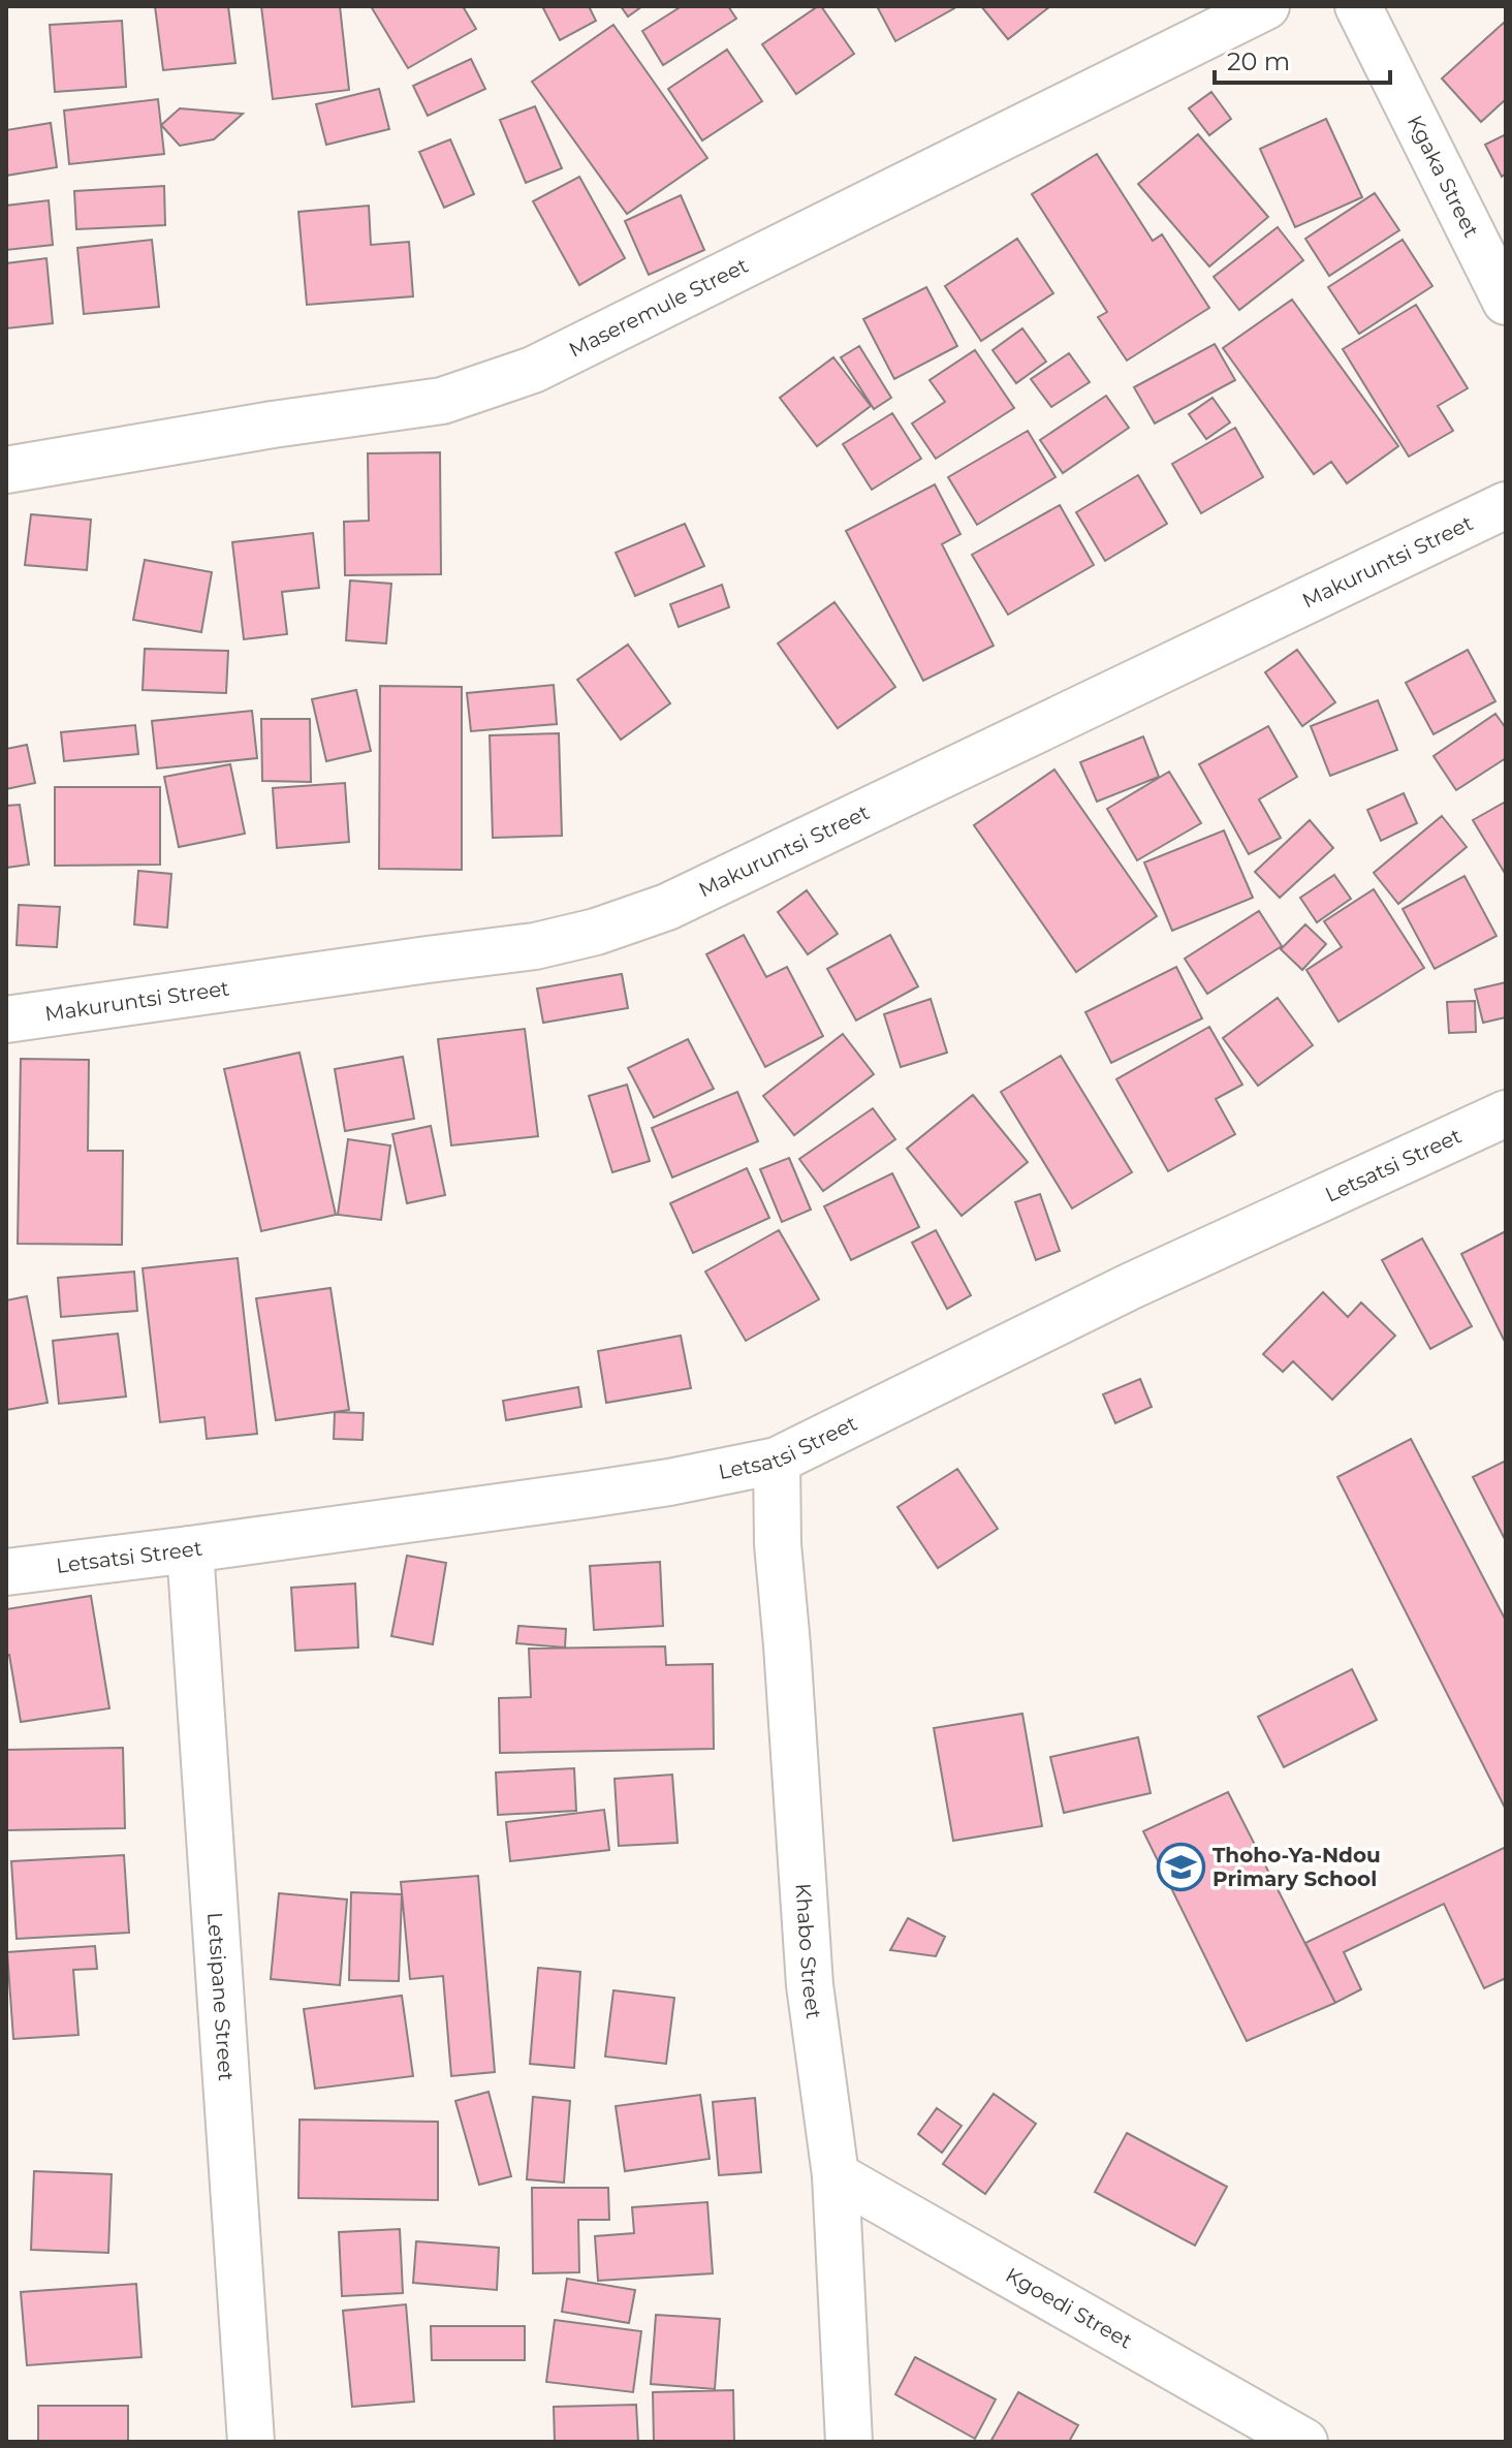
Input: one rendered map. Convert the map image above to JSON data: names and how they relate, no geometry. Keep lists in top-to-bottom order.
{
  "streets": {
    "street": [
      "Kgaka Street",
      "Maseremule Street",
      "Makuruntsi Street",
      "Letsatsi Street",
      "Khabo Street",
      "Letsipane Street",
      "Kgoedi Street"
    ]
  },
  "crossings": [
    ["Letsatsi Street", "Khabo Street"],
    ["Letsatsi Street", "Letsipane Street"],
    ["Khabo Street", "Kgoedi Street"]
  ],
  "places": {
    "school or university": ["Thoho-Ya-Ndou Primary School"]
  },
  "scale_bar": "20 m"
}
